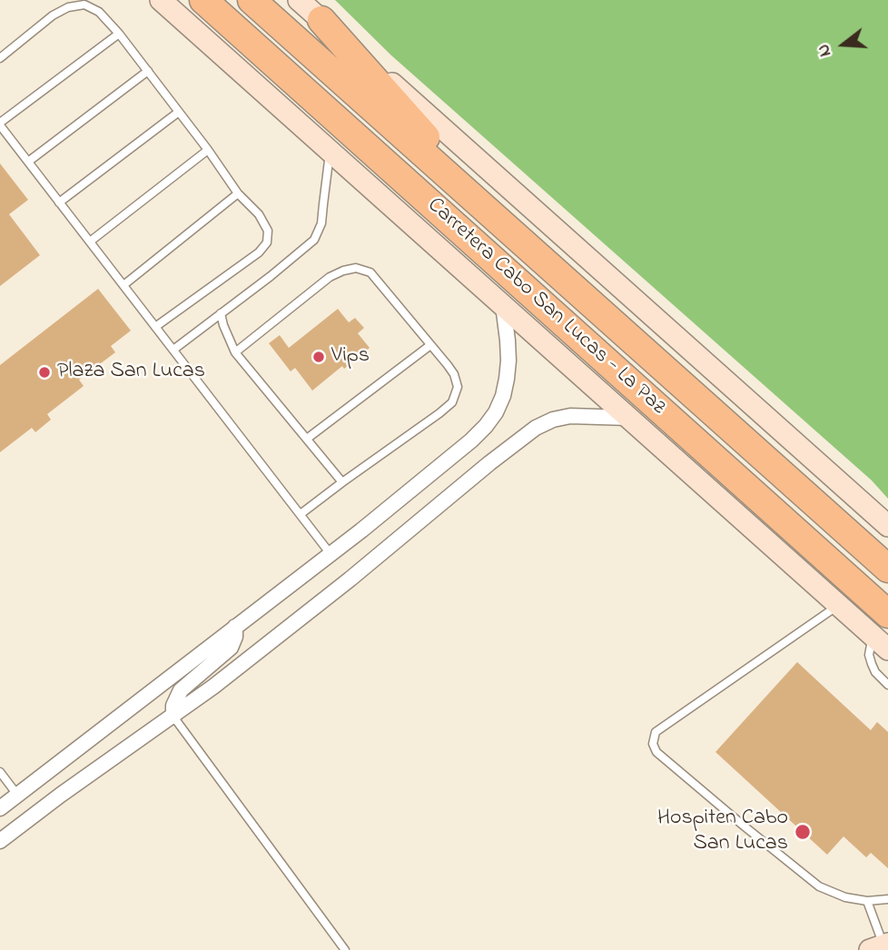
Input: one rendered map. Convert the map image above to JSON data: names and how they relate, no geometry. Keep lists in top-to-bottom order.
{
  "streets": {
    "highway": ["Carretera Cabo San Lucas - La Paz"]
  },
  "places": ["Vips", "Plaza San Lucas", "Hospiten Cabo San Lucas"],
  "north": "left"
}
